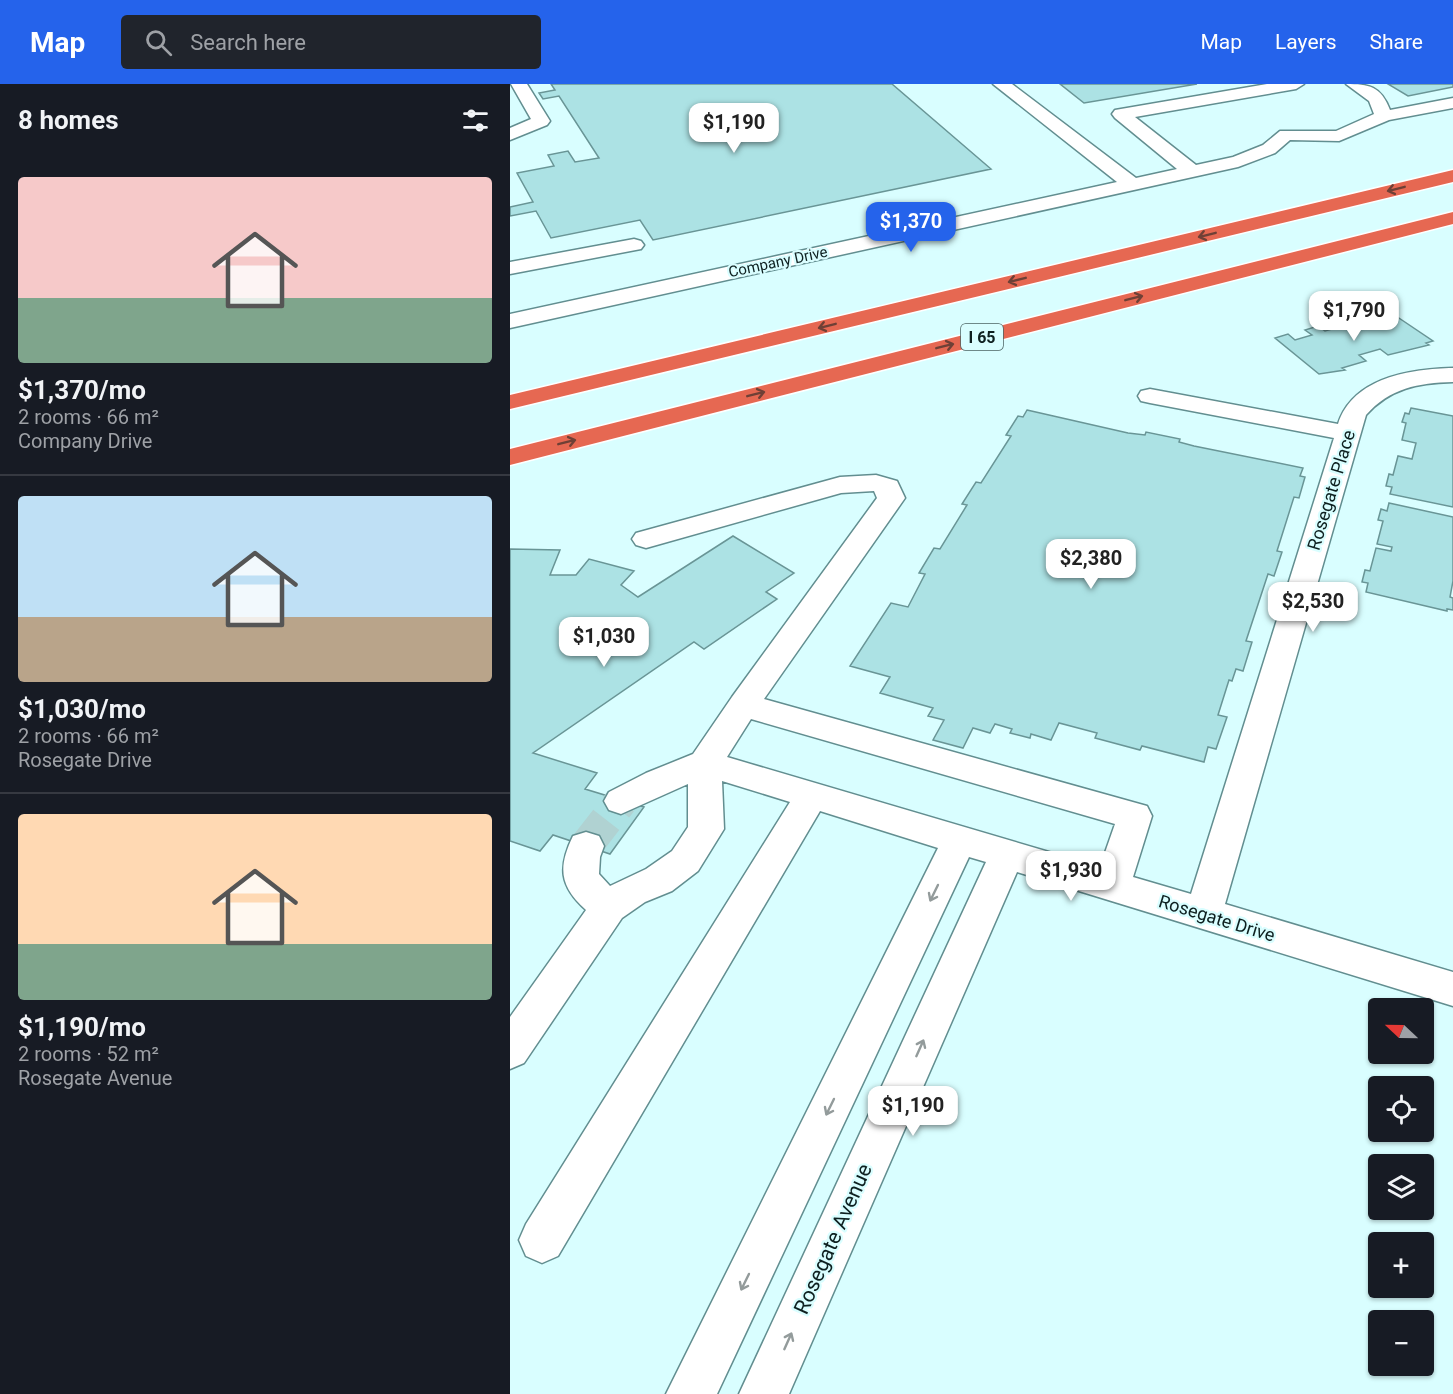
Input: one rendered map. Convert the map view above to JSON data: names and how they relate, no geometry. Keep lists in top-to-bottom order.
{
  "streets": {
    "highway": ["I 65"],
    "street": [
      "Company Drive",
      "Rosegate Place",
      "Rosegate Drive",
      "Rosegate Avenue"
    ]
  },
  "crossings": [
    ["Rosegate Place", "Rosegate Drive"],
    ["Rosegate Drive", "Rosegate Avenue"]
  ],
  "north": "left",
  "page": {
    "header": "Map",
    "search": "Search here",
    "nav": ["Map", "Layers", "Share"],
    "heading": "8 homes",
    "price": [
      "$1,190",
      "$1,370",
      "$1,790",
      "$2,380",
      "$2,530",
      "$1,030",
      "$1,930",
      "$1,190"
    ],
    "list": [
      {
        "name": "$1,370/mo",
        "note": "2 rooms · 66 m² · Company Drive"
      },
      {
        "name": "$1,030/mo",
        "note": "2 rooms · 66 m² · Rosegate Drive"
      },
      {
        "name": "$1,190/mo",
        "note": "2 rooms · 52 m² · Rosegate Avenue"
      }
    ],
    "map_buttons": ["+", "−"]
  }
}
